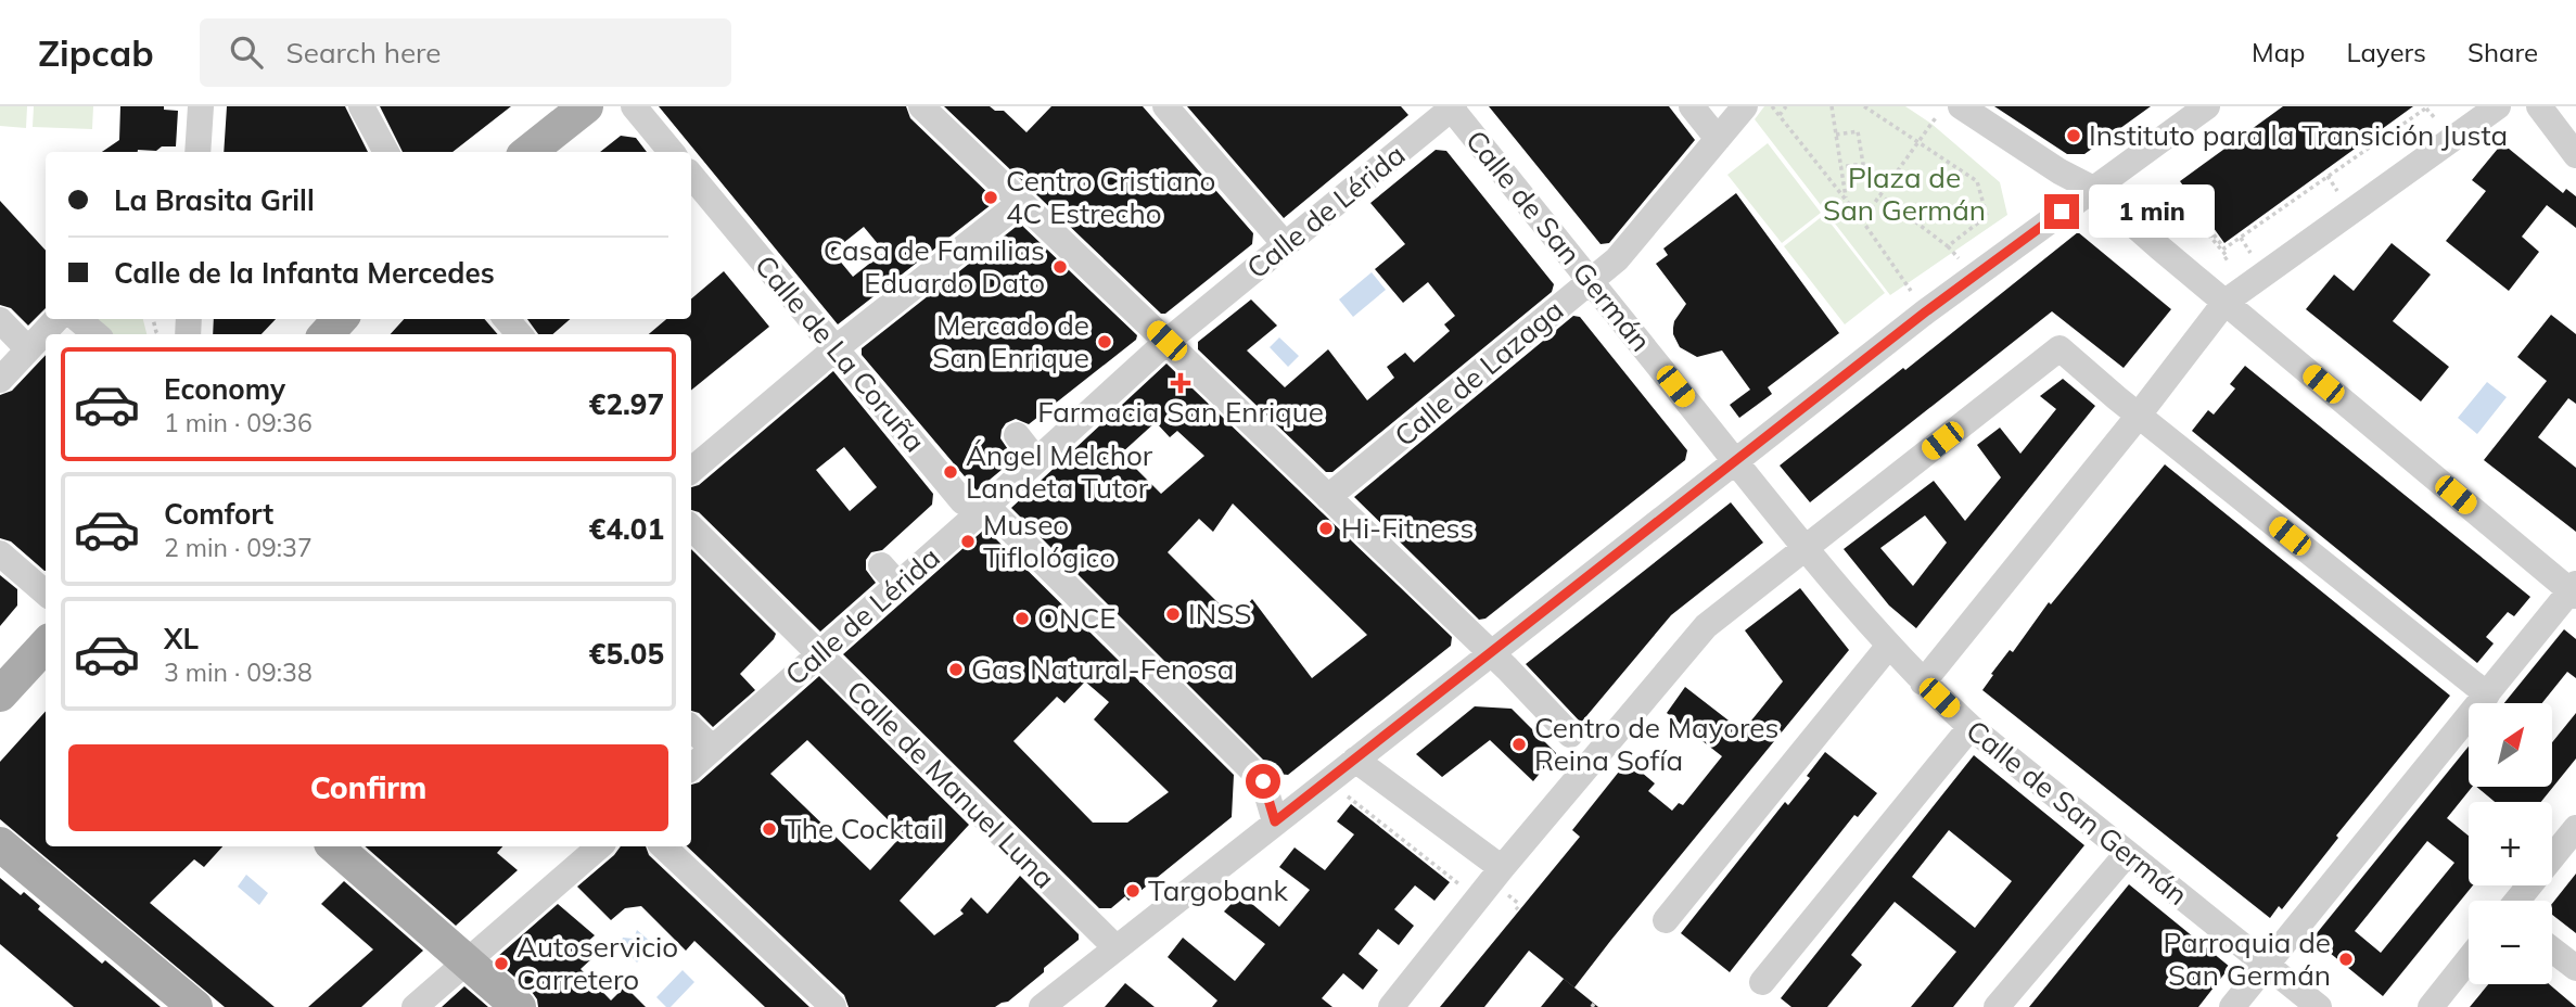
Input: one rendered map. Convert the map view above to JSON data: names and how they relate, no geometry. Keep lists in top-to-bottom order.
{
  "streets": {
    "street": [
      "Calle de Lérida",
      "Calle de San Germán",
      "Calle de La Coruña",
      "Calle de Lazaga",
      "Calle de Manuel Luna"
    ]
  },
  "crossings": [
    ["Calle de Lérida", "Calle de San Germán"],
    ["Calle de Lérida", "Calle de La Coruña"],
    ["Calle de Lérida", "Calle de Manuel Luna"],
    ["Calle de San Germán", "Calle de Lazaga"]
  ],
  "parks": ["Plaza de San Germán"],
  "places": {
    "other": [
      "Instituto para la Transición Justa",
      "Centro Cristiano 4C Estrecho",
      "Casa de Familias Eduardo Dato",
      "Mercado de San Enrique",
      "Ángel Melchor Landeta Tutor",
      "Hi-Fitness",
      "Museo Tiflológico",
      "INSS",
      "ONCE",
      "Gas Natural-Fenosa",
      "Centro de Mayores Reina Sofía",
      "The Cocktail",
      "Targobank",
      "Parroquia de San Germán",
      "Autoservicio Carretero"
    ],
    "health": ["Farmacia San Enrique"]
  },
  "north": "top right",
  "page": {
    "header": "Zipcab",
    "search": "Search here",
    "nav": ["Map", "Layers", "Share"],
    "banner": ["La Brasita Grill", "Calle de la Infanta Mercedes"],
    "bubble": "1 min",
    "list": [
      {
        "name": "Economy",
        "note": "1 min · 09:36",
        "value": "€2.97"
      },
      {
        "name": "Comfort",
        "note": "2 min · 09:37",
        "value": "€4.01"
      },
      {
        "name": "XL",
        "note": "3 min · 09:38",
        "value": "€5.05"
      }
    ],
    "map_buttons": ["+", "−"],
    "buttons": "Confirm"
  }
}
